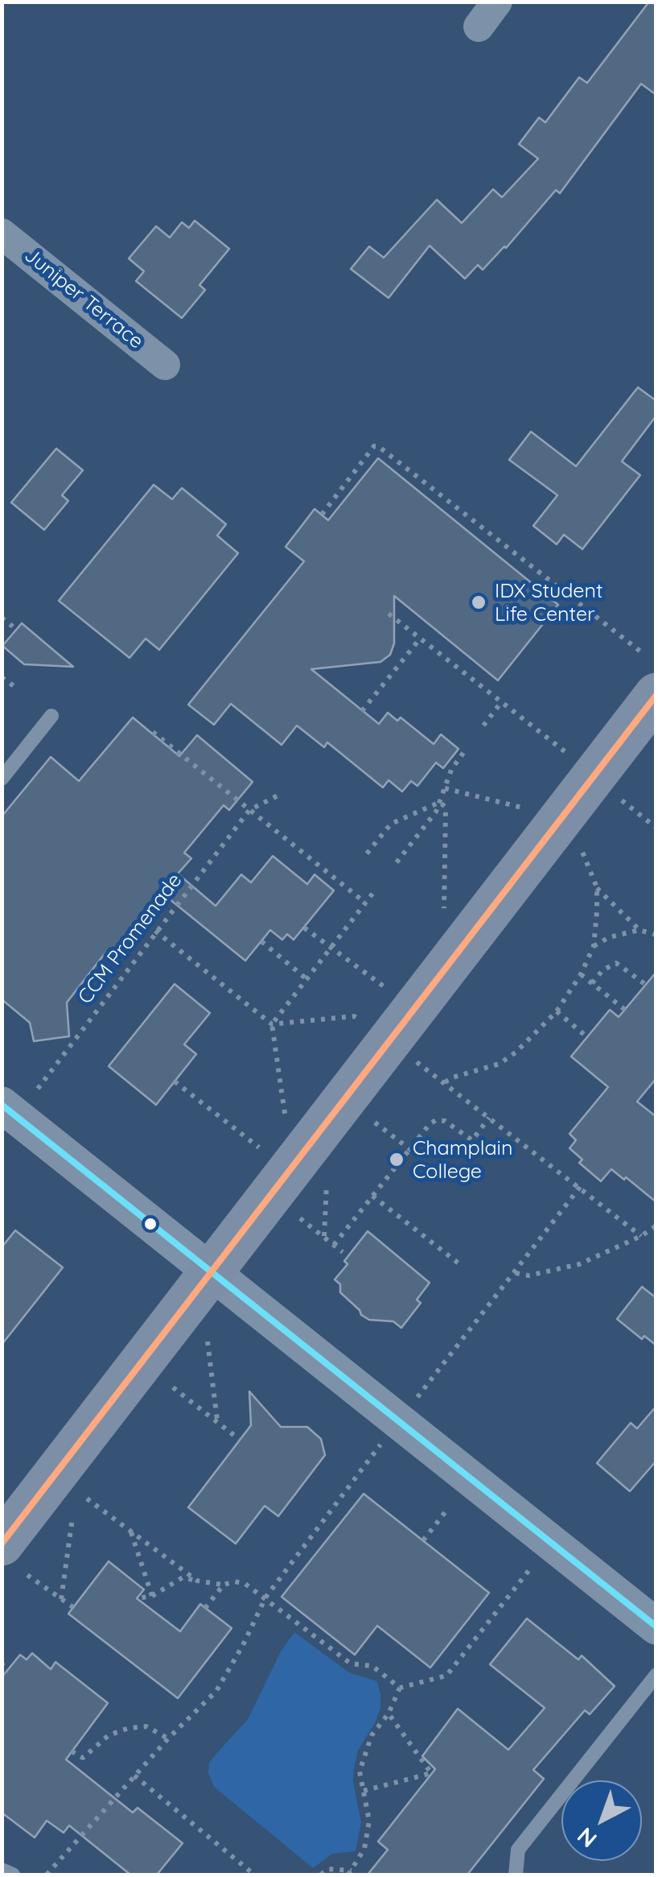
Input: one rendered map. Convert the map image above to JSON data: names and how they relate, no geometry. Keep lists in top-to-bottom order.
{
  "streets": {
    "street": ["Juniper Terrace"],
    "path": ["CCM Promenade"]
  },
  "places": ["IDX Student Life Center", "Champlain College"],
  "north": "bottom left"
}
